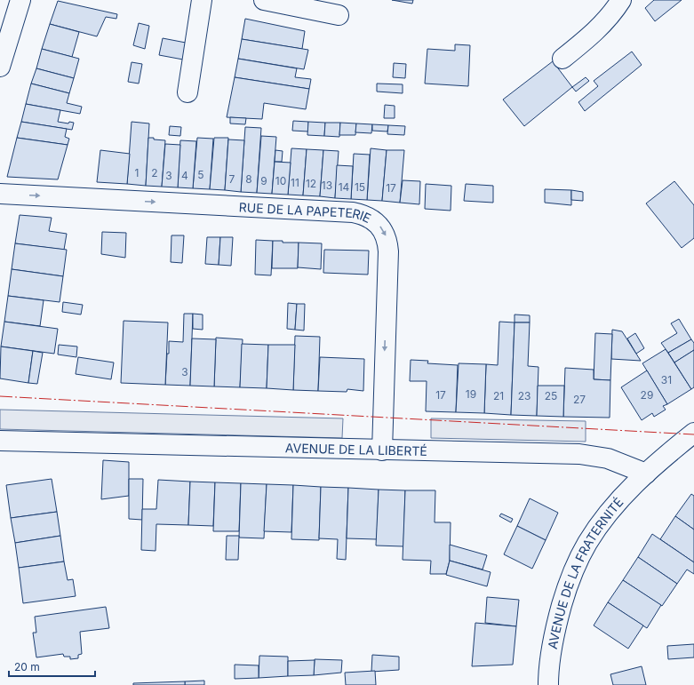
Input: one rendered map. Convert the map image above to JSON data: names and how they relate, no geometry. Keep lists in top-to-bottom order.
{
  "streets": {
    "street": ["RUE DE LA PAPETERIE", "AVENUE DE LA LIBERTÉ", "AVENUE DE LA FRATERNITÉ"]
  },
  "crossings": [
    ["RUE DE LA PAPETERIE", "AVENUE DE LA LIBERTÉ"],
    ["AVENUE DE LA LIBERTÉ", "AVENUE DE LA FRATERNITÉ"]
  ],
  "house_numbers": [
    "1",
    "2",
    "5",
    "3",
    "4",
    "7",
    "8",
    "9",
    "10",
    "11",
    "12",
    "13",
    "14",
    "15",
    "17",
    "3",
    "31",
    "19",
    "17",
    "29",
    "21",
    "23",
    "25",
    "27"
  ],
  "scale_bar": "20 m"
}
